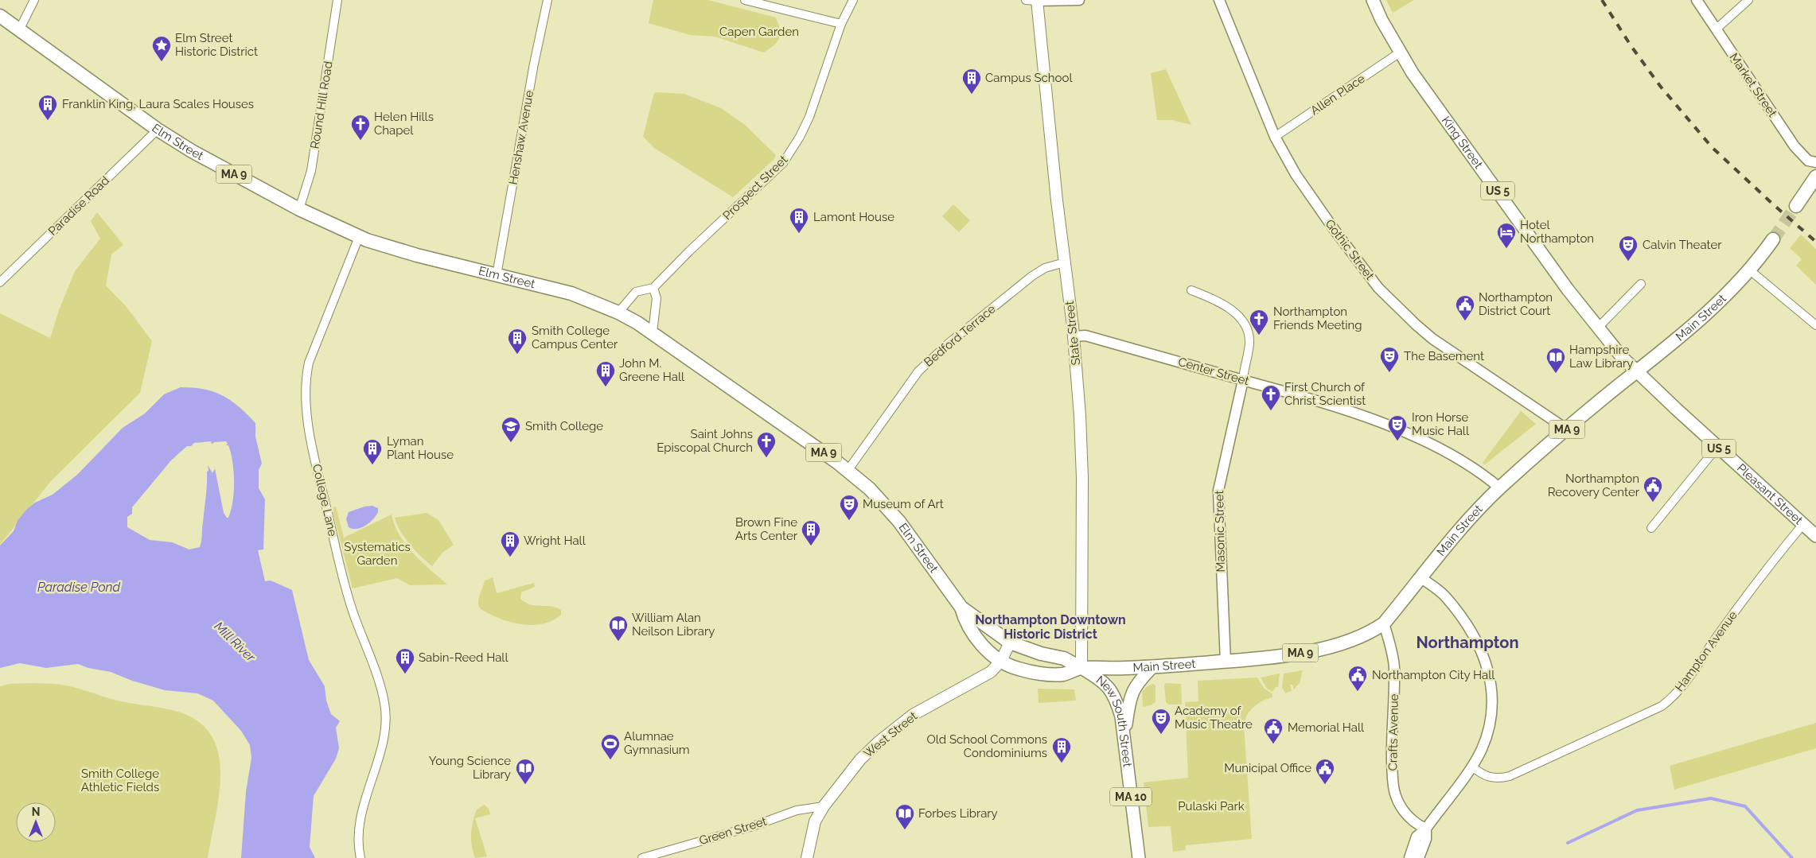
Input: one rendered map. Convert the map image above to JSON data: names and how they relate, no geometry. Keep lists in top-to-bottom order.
{
  "streets": {
    "highway": ["Elm Street", "MA 9", "Main Street"],
    "main road": [
      "King Street",
      "US 5",
      "State Street",
      "Pleasant Street",
      "New South Street",
      "West Street",
      "MA 10"
    ],
    "street": [
      "Market Street",
      "Allen Place",
      "Round Hill Road",
      "Henshaw Avenue",
      "Prospect Street",
      "Paradise Road",
      "Gothic Street",
      "Bedford Terrace",
      "Center Street",
      "College Lane",
      "Masonic Street",
      "Hampton Avenue",
      "Crafts Avenue",
      "Green Street"
    ]
  },
  "crossings": [
    ["Allen Place", "King Street"],
    ["Allen Place", "Gothic Street"],
    ["Round Hill Road", "Elm Street"],
    ["Henshaw Avenue", "Elm Street"],
    ["Elm Street", "Paradise Road"],
    ["Elm Street", "Main Street"],
    ["Elm Street", "Bedford Terrace"],
    ["Elm Street", "College Lane"],
    ["Elm Street", "West Street"],
    ["King Street", "Main Street"],
    ["King Street", "Pleasant Street"],
    ["Gothic Street", "Main Street"],
    ["Main Street", "State Street"],
    ["Main Street", "Center Street"],
    ["Main Street", "Pleasant Street"],
    ["Main Street", "Masonic Street"],
    ["Main Street", "New South Street"],
    ["Main Street", "Crafts Avenue"],
    ["Main Street", "West Street"],
    ["Main Street", "MA 10"],
    ["State Street", "Bedford Terrace"],
    ["State Street", "Center Street"],
    ["State Street", "New South Street"],
    ["Center Street", "Masonic Street"],
    ["Pleasant Street", "Hampton Avenue"],
    ["New South Street", "MA 10"],
    ["West Street", "Green Street"]
  ],
  "districts": ["Northampton Downtown Historic District", "Northampton"],
  "water": ["Paradise Pond", "Mill River"],
  "parks": [
    "Capen Garden",
    "Systematics Garden",
    "Smith College Athletic Fields",
    "Pulaski Park"
  ],
  "places": {
    "place": ["Elm Street Historic District"],
    "building": [
      "Campus School",
      "Franklin King, Laura Scales Houses",
      "Lamont House",
      "Smith College Campus Center",
      "John M. Greene Hall",
      "Lyman Plant House",
      "Brown Fine Arts Center",
      "Wright Hall",
      "Sabin-Reed Hall",
      "Old School Commons Condominiums"
    ],
    "church": [
      "Helen Hills Chapel",
      "Northampton Friends Meeting",
      "First Church of Christ Scientist",
      "Saint Johns Episcopal Church"
    ],
    "hotel": ["Hotel Northampton"],
    "theatre": [
      "Calvin Theater",
      "The Basement",
      "Iron Horse Music Hall",
      "Museum of Art",
      "Academy of Music Theatre"
    ],
    "public building": [
      "Northampton District Court",
      "Northampton Recovery Center",
      "Northampton City Hall",
      "Memorial Hall",
      "Municipal Office"
    ],
    "library": [
      "Hampshire Law Library",
      "William Alan Neilson Library",
      "Young Science Library",
      "Forbes Library"
    ],
    "school or university": ["Smith College"],
    "sports": ["Alumnae Gymnasium"]
  },
  "north": "top"
}
